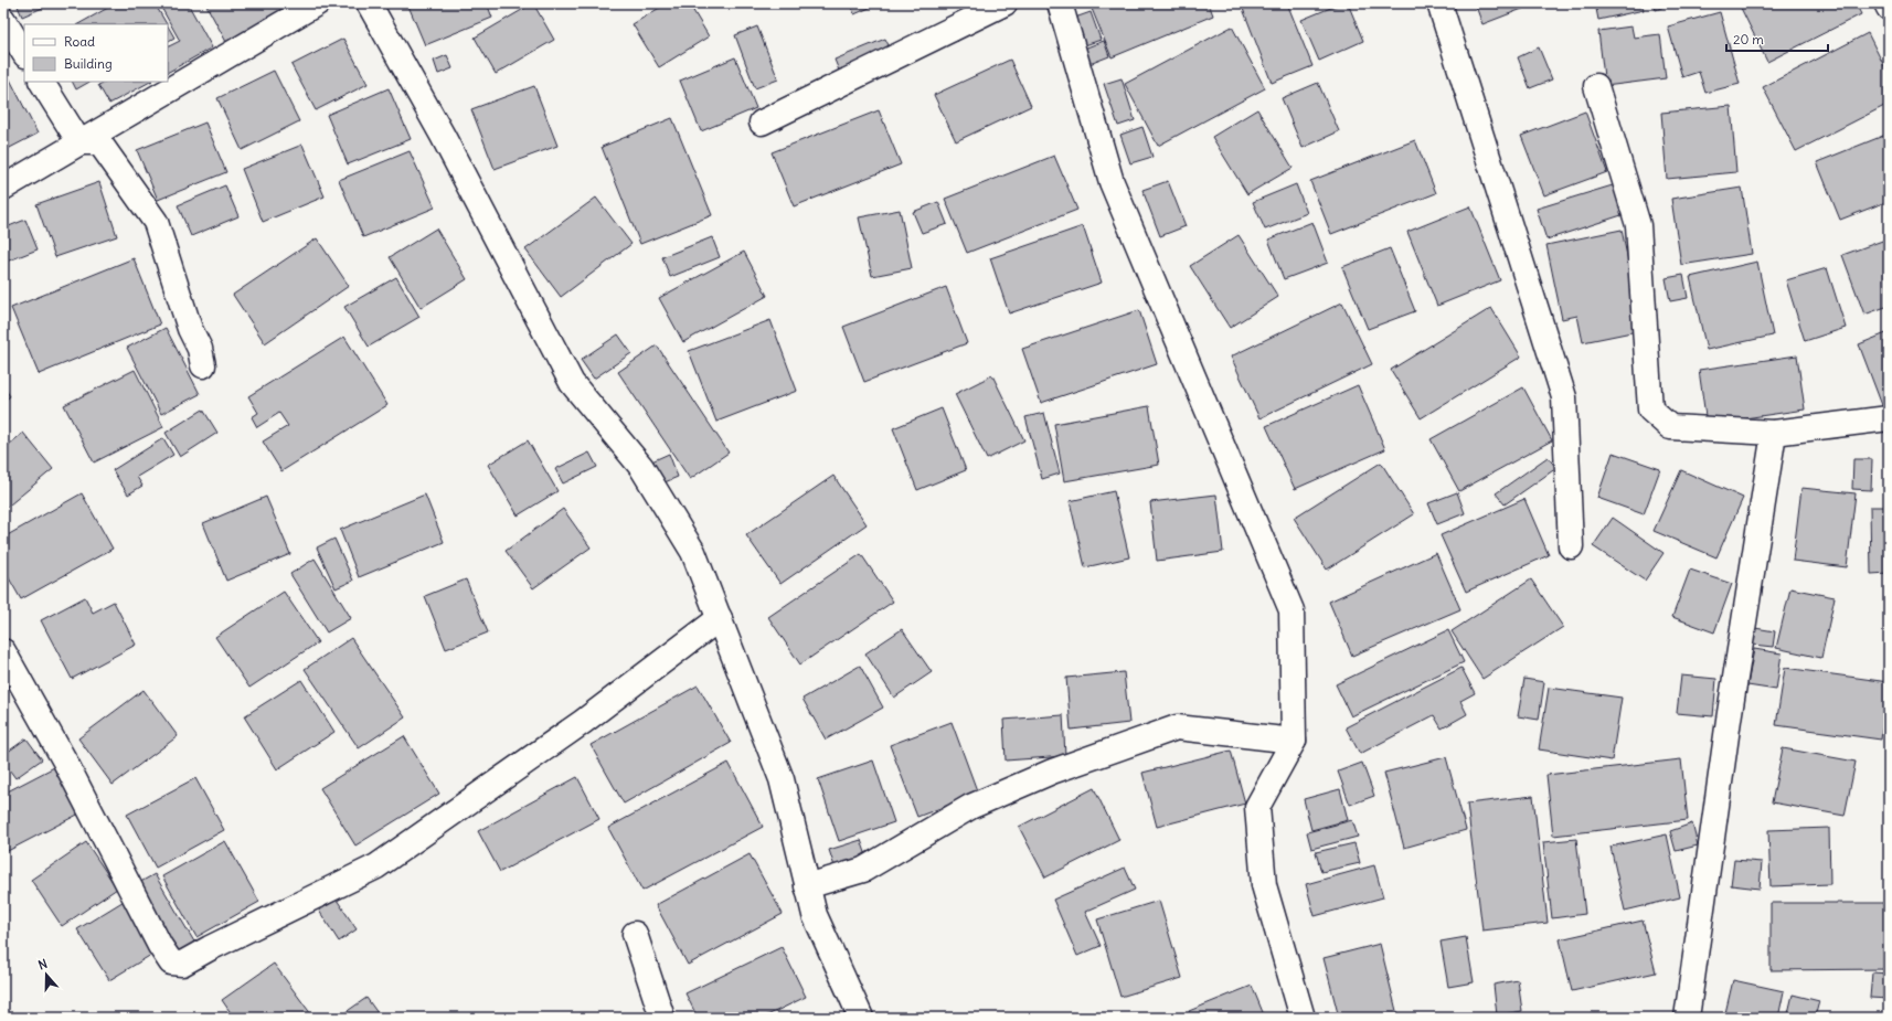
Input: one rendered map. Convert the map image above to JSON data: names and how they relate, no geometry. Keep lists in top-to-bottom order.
{
  "legend": ["Road", "Building"],
  "scale_bar": "20 m",
  "north": "top"
}
